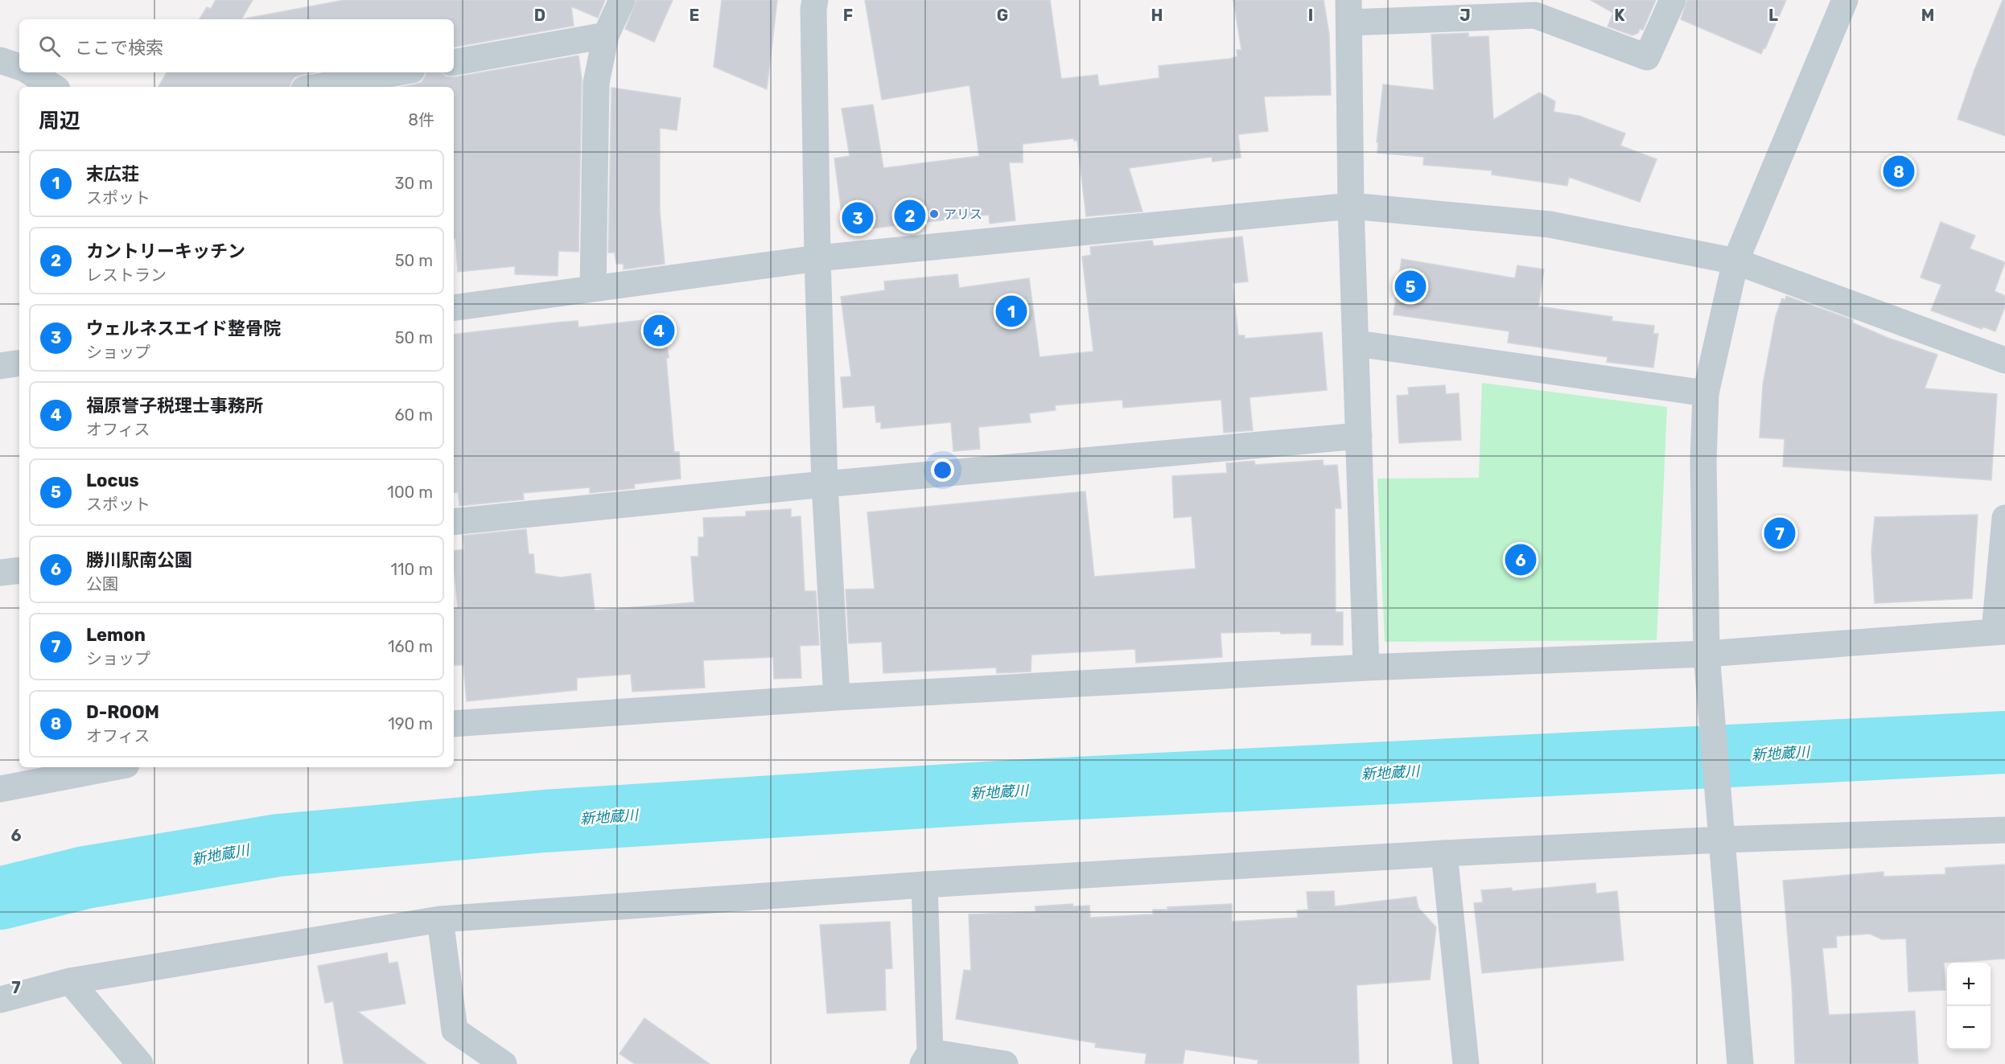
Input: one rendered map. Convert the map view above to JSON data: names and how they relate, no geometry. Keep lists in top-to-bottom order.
{
  "water": ["新地蔵川"],
  "places": ["アリス"],
  "page": {
    "search": "ここで検索",
    "heading": ["周辺", "8件"],
    "list": [
      {
        "mark": "1",
        "name": "末広荘",
        "note": "スポット",
        "value": "30 m"
      },
      {
        "mark": "2",
        "name": "カントリーキッチン",
        "note": "レストラン",
        "value": "50 m"
      },
      {
        "mark": "3",
        "name": "ウェルネスエイド整骨院",
        "note": "ショップ",
        "value": "50 m"
      },
      {
        "mark": "4",
        "name": "福原誉子税理士事務所",
        "note": "オフィス",
        "value": "60 m"
      },
      {
        "mark": "5",
        "name": "Locus",
        "note": "スポット",
        "value": "100 m"
      },
      {
        "mark": "6",
        "name": "勝川駅南公園",
        "note": "公園",
        "value": "110 m"
      },
      {
        "mark": "7",
        "name": "Lemon",
        "note": "ショップ",
        "value": "160 m"
      },
      {
        "mark": "8",
        "name": "D-ROOM",
        "note": "オフィス",
        "value": "190 m"
      }
    ],
    "pins": [
      "8",
      "2",
      "3",
      "5",
      "1",
      "4",
      "7",
      "6"
    ],
    "map_buttons": ["+", "−"]
  },
  "grid": {
    "columns": [
      "D",
      "E",
      "F",
      "G",
      "H",
      "I",
      "J",
      "K",
      "L",
      "M"
    ],
    "rows": ["6", "7"]
  }
}
